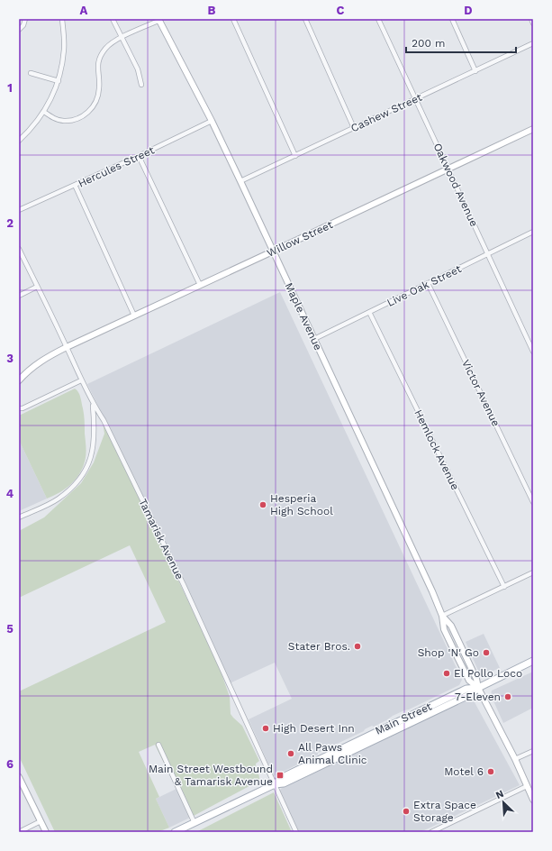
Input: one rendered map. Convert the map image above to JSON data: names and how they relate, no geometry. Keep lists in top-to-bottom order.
{
  "streets": {
    "main road": ["Main Street"],
    "street": [
      "Cashew Street",
      "Hercules Street",
      "Oakwood Avenue",
      "Willow Street",
      "Live Oak Street",
      "Maple Avenue",
      "Victor Avenue",
      "Hemlock Avenue",
      "Tamarisk Avenue"
    ]
  },
  "crossings": [
    ["Cashew Street", "Oakwood Avenue"],
    ["Cashew Street", "Maple Avenue"],
    ["Hercules Street", "Maple Avenue"],
    ["Oakwood Avenue", "Willow Street"],
    ["Oakwood Avenue", "Live Oak Street"],
    ["Willow Street", "Maple Avenue"],
    ["Willow Street", "Tamarisk Avenue"],
    ["Live Oak Street", "Maple Avenue"],
    ["Live Oak Street", "Victor Avenue"],
    ["Live Oak Street", "Hemlock Avenue"],
    ["Maple Avenue", "Main Street"],
    ["Tamarisk Avenue", "Main Street"]
  ],
  "places": {
    "other": [
      "Hesperia High School",
      "Stater Bros.",
      "Shop 'N' Go",
      "El Pollo Loco",
      "7-Eleven",
      "High Desert Inn",
      "All Paws Animal Clinic",
      "Motel 6",
      "Extra Space Storage"
    ],
    "transit": ["Main Street Westbound & Tamarisk Avenue"]
  },
  "scale_bar": "200 m",
  "north": "top left",
  "grid": {
    "columns": [
      "A",
      "B",
      "C",
      "D"
    ],
    "rows": [
      "1",
      "2",
      "3",
      "4",
      "5",
      "6"
    ]
  }
}
